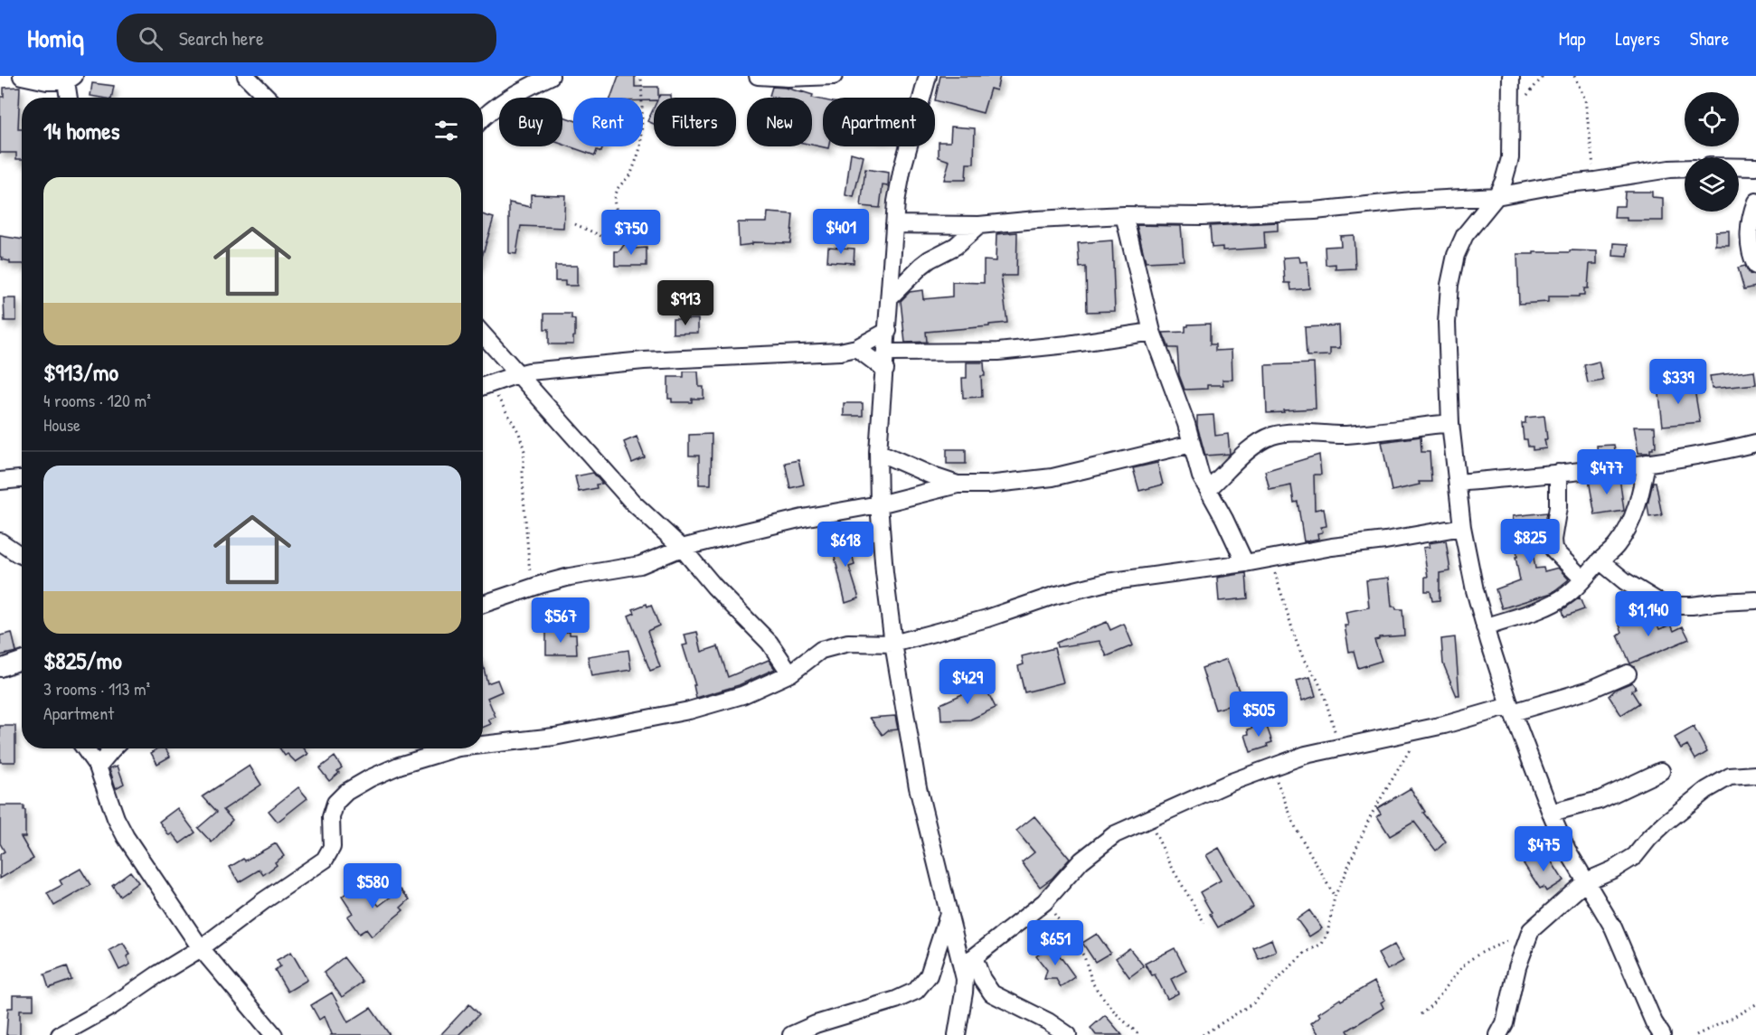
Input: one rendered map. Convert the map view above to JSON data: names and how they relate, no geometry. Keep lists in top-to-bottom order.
{
  "page": {
    "header": "Homiq",
    "search": "Search here",
    "nav": ["Map", "Layers", "Share"],
    "chip": [
      "Buy",
      "Rent",
      "Filters",
      "New",
      "Apartment"
    ],
    "heading": "14 homes",
    "list": [
      {
        "name": "$913/mo",
        "note": "4 rooms · 120 m² · House"
      },
      {
        "name": "$825/mo",
        "note": "3 rooms · 113 m² · Apartment"
      }
    ],
    "price": [
      "$401",
      "$750",
      "$913",
      "$339",
      "$477",
      "$825",
      "$618",
      "$1,140",
      "$567",
      "$429",
      "$505",
      "$475",
      "$580",
      "$651"
    ]
  }
}
